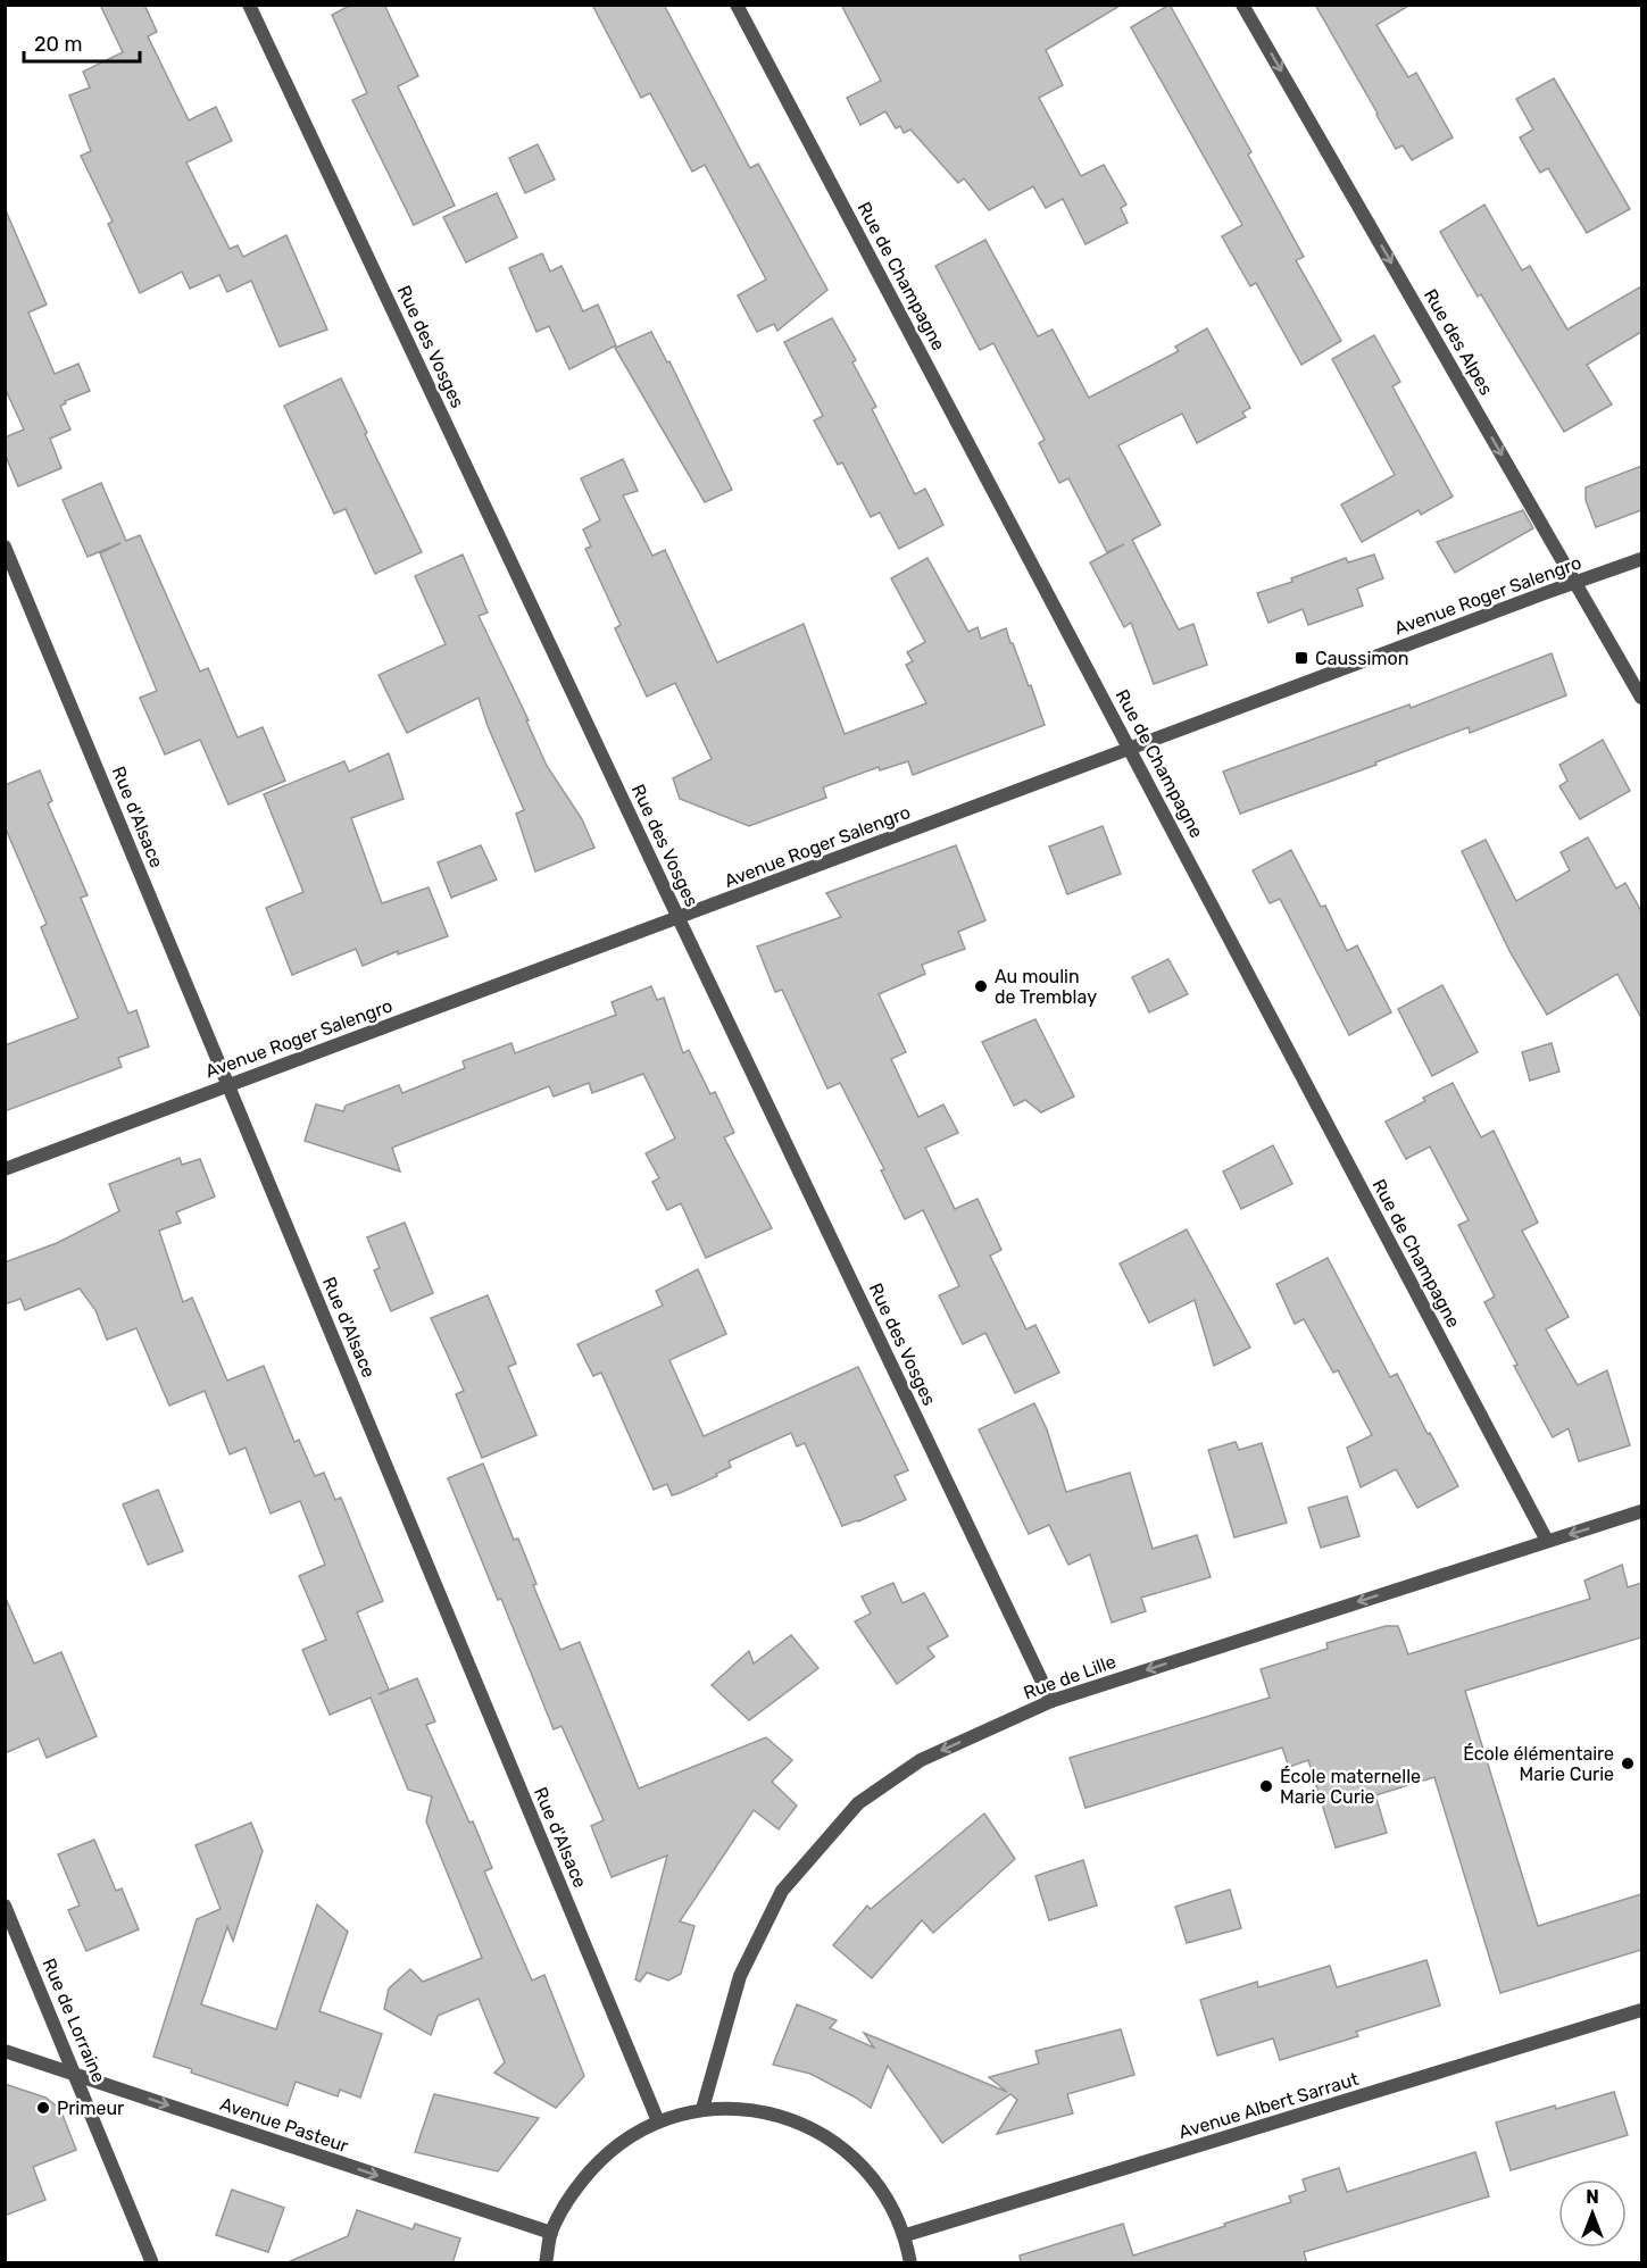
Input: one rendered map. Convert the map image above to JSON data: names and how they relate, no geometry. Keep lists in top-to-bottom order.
{
  "streets": {
    "street": [
      "Rue de Champagne",
      "Rue des Alpes",
      "Rue des Vosges",
      "Avenue Roger Salengro",
      "Rue d'Alsace",
      "Rue de Lille",
      "Rue de Lorraine",
      "Avenue Albert Sarraut",
      "Avenue Pasteur"
    ]
  },
  "crossings": [
    ["Rue de Champagne", "Avenue Roger Salengro"],
    ["Rue de Champagne", "Rue de Lille"],
    ["Rue des Alpes", "Avenue Roger Salengro"],
    ["Rue des Vosges", "Avenue Roger Salengro"],
    ["Rue des Vosges", "Rue de Lille"],
    ["Avenue Roger Salengro", "Rue d'Alsace"],
    ["Rue de Lorraine", "Avenue Pasteur"]
  ],
  "one_way": ["Rue des Alpes", "Rue de Lille", "Avenue Pasteur"],
  "places": {
    "transit": ["Caussimon"],
    "other": [
      "Au moulin de Tremblay",
      "École élémentaire Marie Curie",
      "École maternelle Marie Curie",
      "Primeur"
    ]
  },
  "scale_bar": "20 m",
  "north": "top"
}
